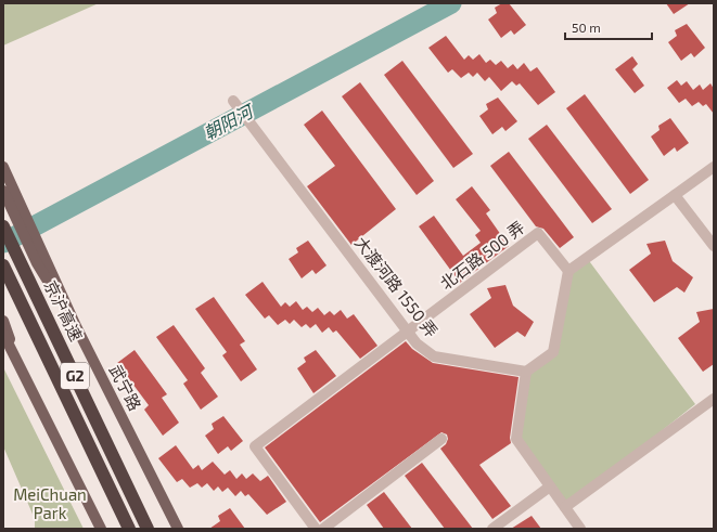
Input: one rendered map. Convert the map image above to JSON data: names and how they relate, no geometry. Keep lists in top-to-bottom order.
{
  "streets": {
    "highway": ["京沪高速", "G2"],
    "main road": ["武宁路"],
    "street": ["北石路 500 弄", "大渡河路 1550 弄"]
  },
  "crossings": [
    ["北石路 500 弄", "大渡河路 1550 弄"]
  ],
  "water": ["朝阳河"],
  "parks": ["MeiChuan Park"],
  "scale_bar": "50 m"
}
